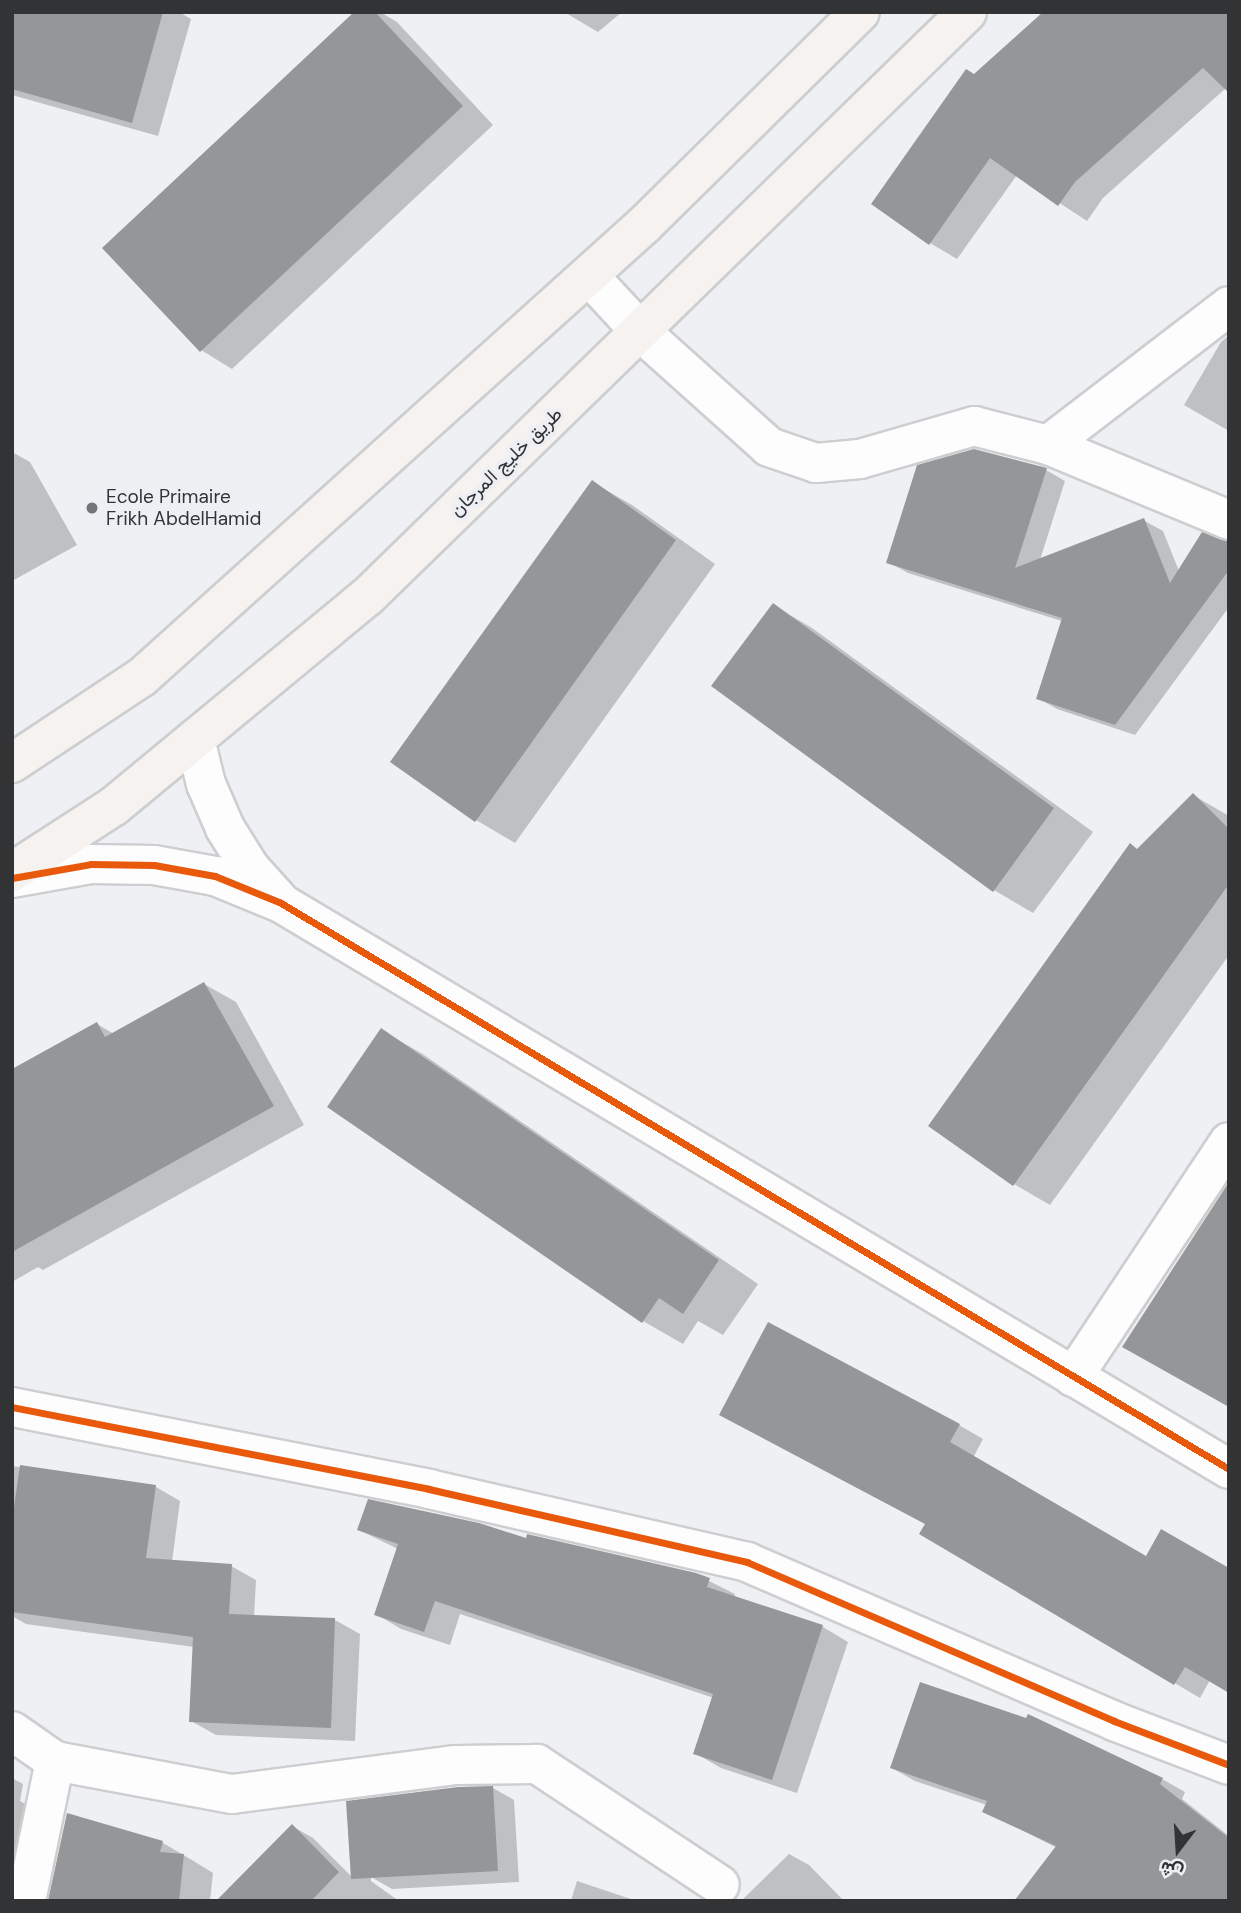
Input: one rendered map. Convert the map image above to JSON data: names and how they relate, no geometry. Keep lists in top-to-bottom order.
{
  "streets": {
    "main road": ["طريق خليج المرجان"]
  },
  "places": ["Ecole Primaire Frikh AbdelHamid"],
  "north": "bottom"
}
